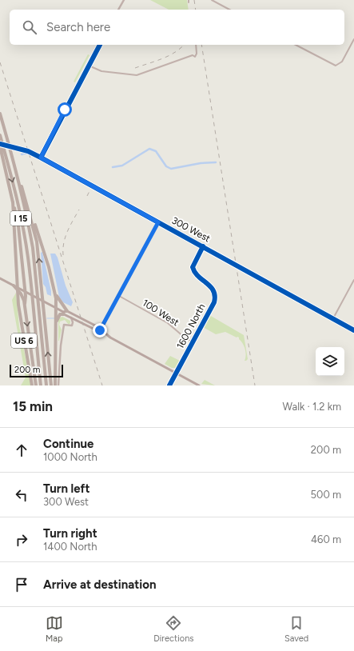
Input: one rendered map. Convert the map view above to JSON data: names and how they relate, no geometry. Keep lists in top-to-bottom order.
{
  "streets": {
    "highway": ["I 15", "US 6"],
    "street": ["300 West", "100 West", "1600 North"]
  },
  "crossings": [
    ["I 15", "US 6"],
    ["300 West", "1600 North"],
    ["100 West", "1600 North"]
  ],
  "scale_bar": "200 m",
  "page": {
    "search": "Search here",
    "scale": "200 m",
    "heading": ["15 min", "Walk · 1.2 km"],
    "list": [
      ["Continue", "1000 North", "200 m"],
      ["Turn left", "300 West", "500 m"],
      ["Turn right", "1400 North", "460 m"],
      "Arrive at destination"
    ],
    "nav": ["Map", "Directions", "Saved"]
  }
}
